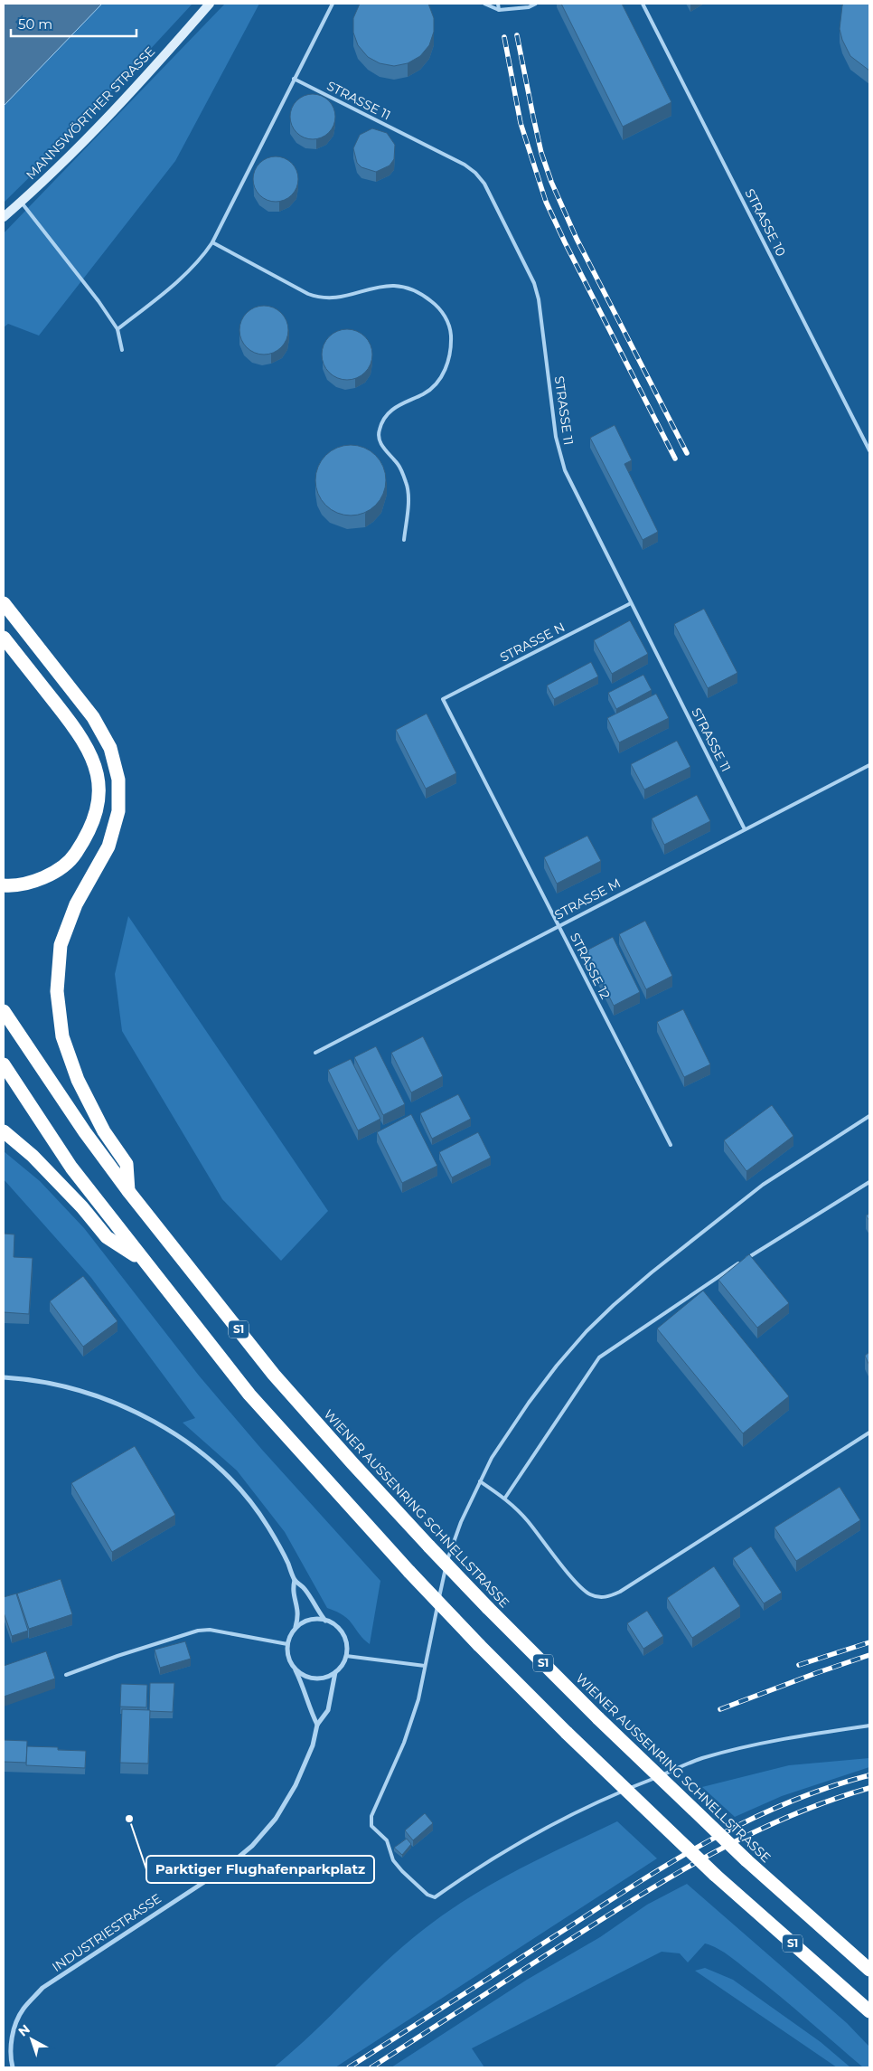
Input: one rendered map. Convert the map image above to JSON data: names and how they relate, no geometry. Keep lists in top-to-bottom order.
{
  "streets": {
    "highway": ["S1", "WIENER AUSSENRING SCHNELLSTRASSE"],
    "main road": ["MANNSWÖRTHER STRASSE"],
    "street": ["INDUSTRIESTRASSE"],
    "lane": [
      "STRASSE 11",
      "STRASSE 10",
      "STRASSE N",
      "STRASSE M",
      "STRASSE 12"
    ]
  },
  "crossings": [
    ["STRASSE 11", "STRASSE N"],
    ["STRASSE 11", "STRASSE M"],
    ["STRASSE N", "STRASSE 12"],
    ["STRASSE M", "STRASSE 12"]
  ],
  "places": ["Parktiger Flughafenparkplatz"],
  "scale_bar": "50 m",
  "north": "top left"
}
